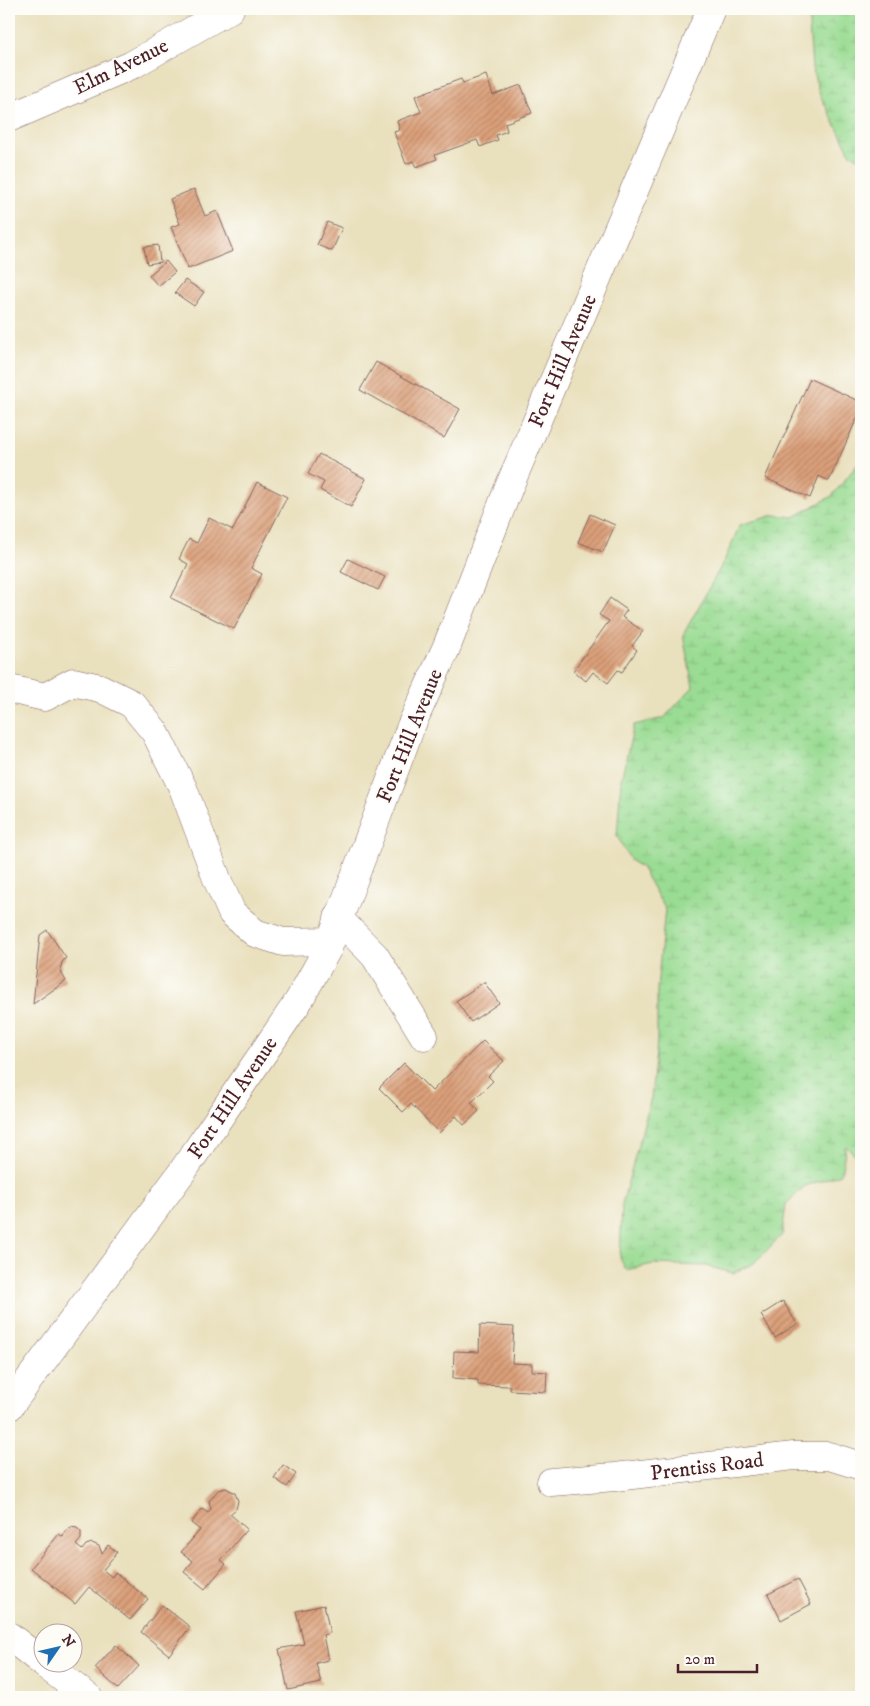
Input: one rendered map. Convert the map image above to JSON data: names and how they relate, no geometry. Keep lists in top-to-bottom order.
{
  "streets": {
    "street": ["Elm Avenue", "Fort Hill Avenue", "Prentiss Road"]
  },
  "scale_bar": "20 m",
  "north": "top right"
}
